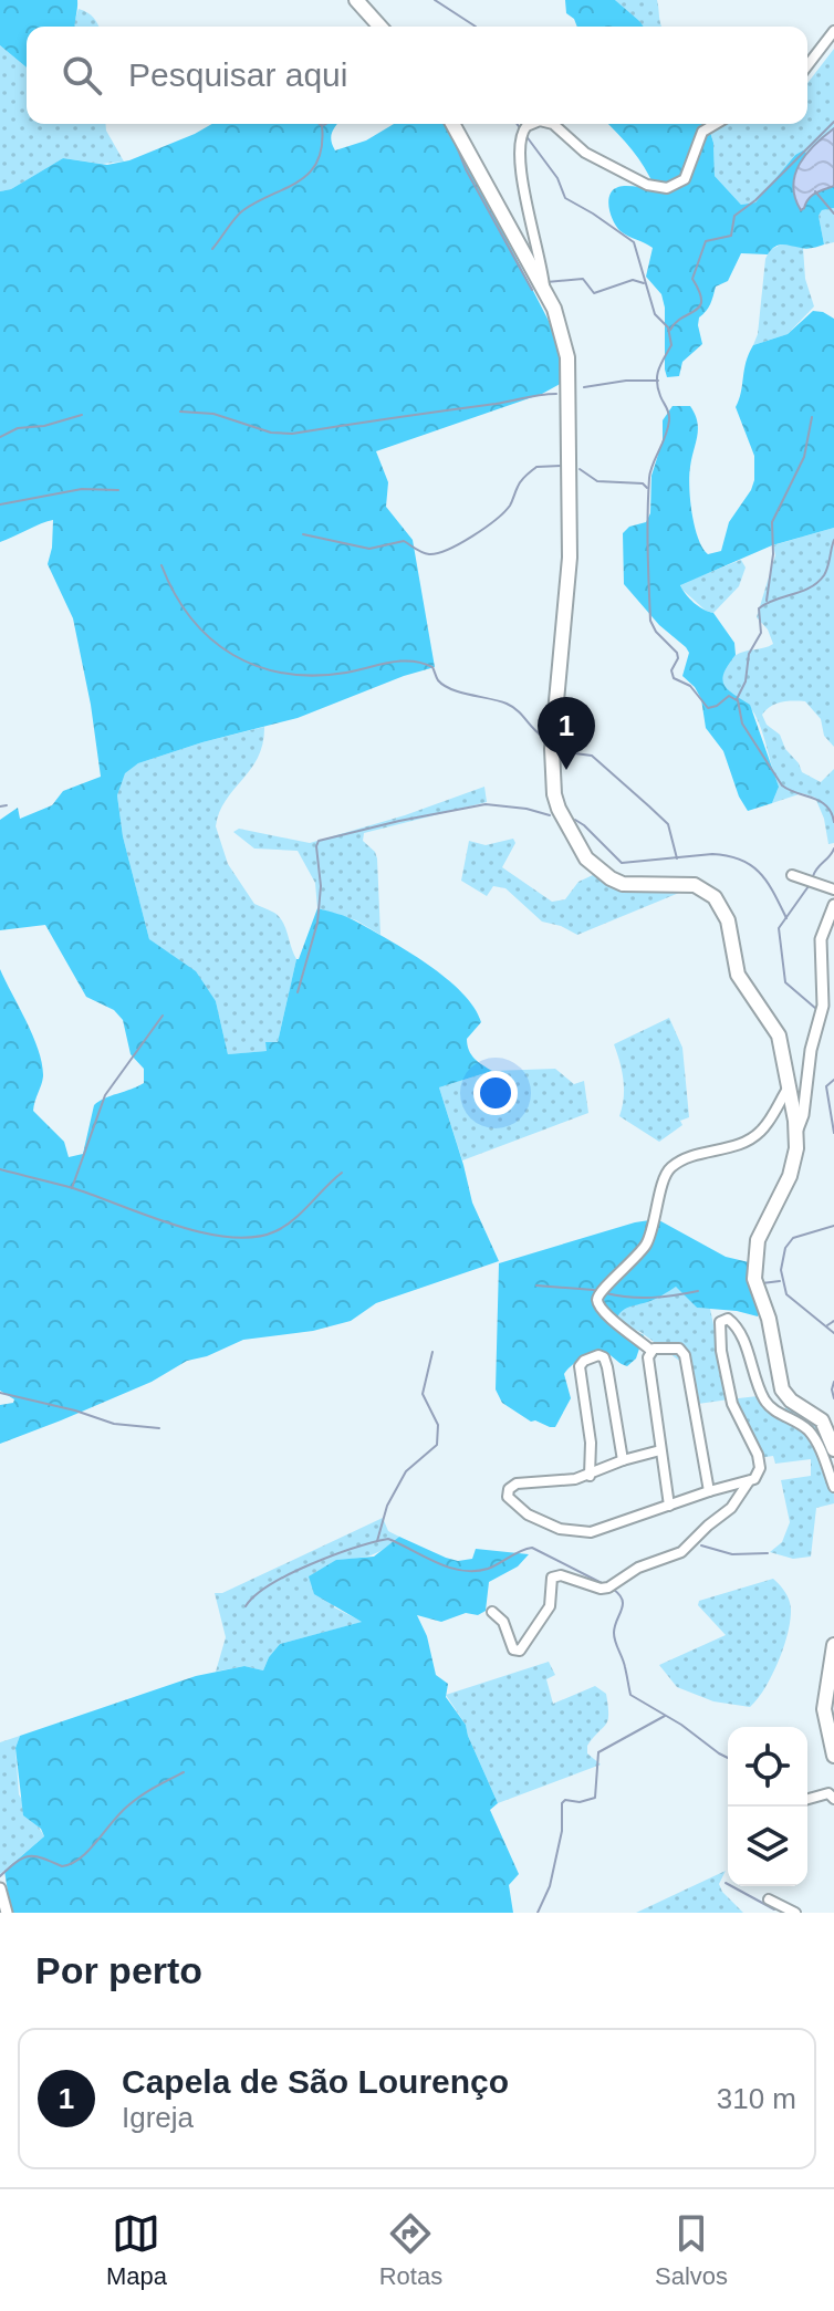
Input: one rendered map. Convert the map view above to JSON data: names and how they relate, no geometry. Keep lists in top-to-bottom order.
{
  "page": {
    "search": "Pesquisar aqui",
    "pins": "1",
    "heading": "Por perto",
    "list": [
      {
        "mark": "1",
        "name": "Capela de São Lourenço",
        "note": "Igreja",
        "value": "310 m"
      }
    ],
    "nav": ["Mapa", "Rotas", "Salvos"]
  }
}
